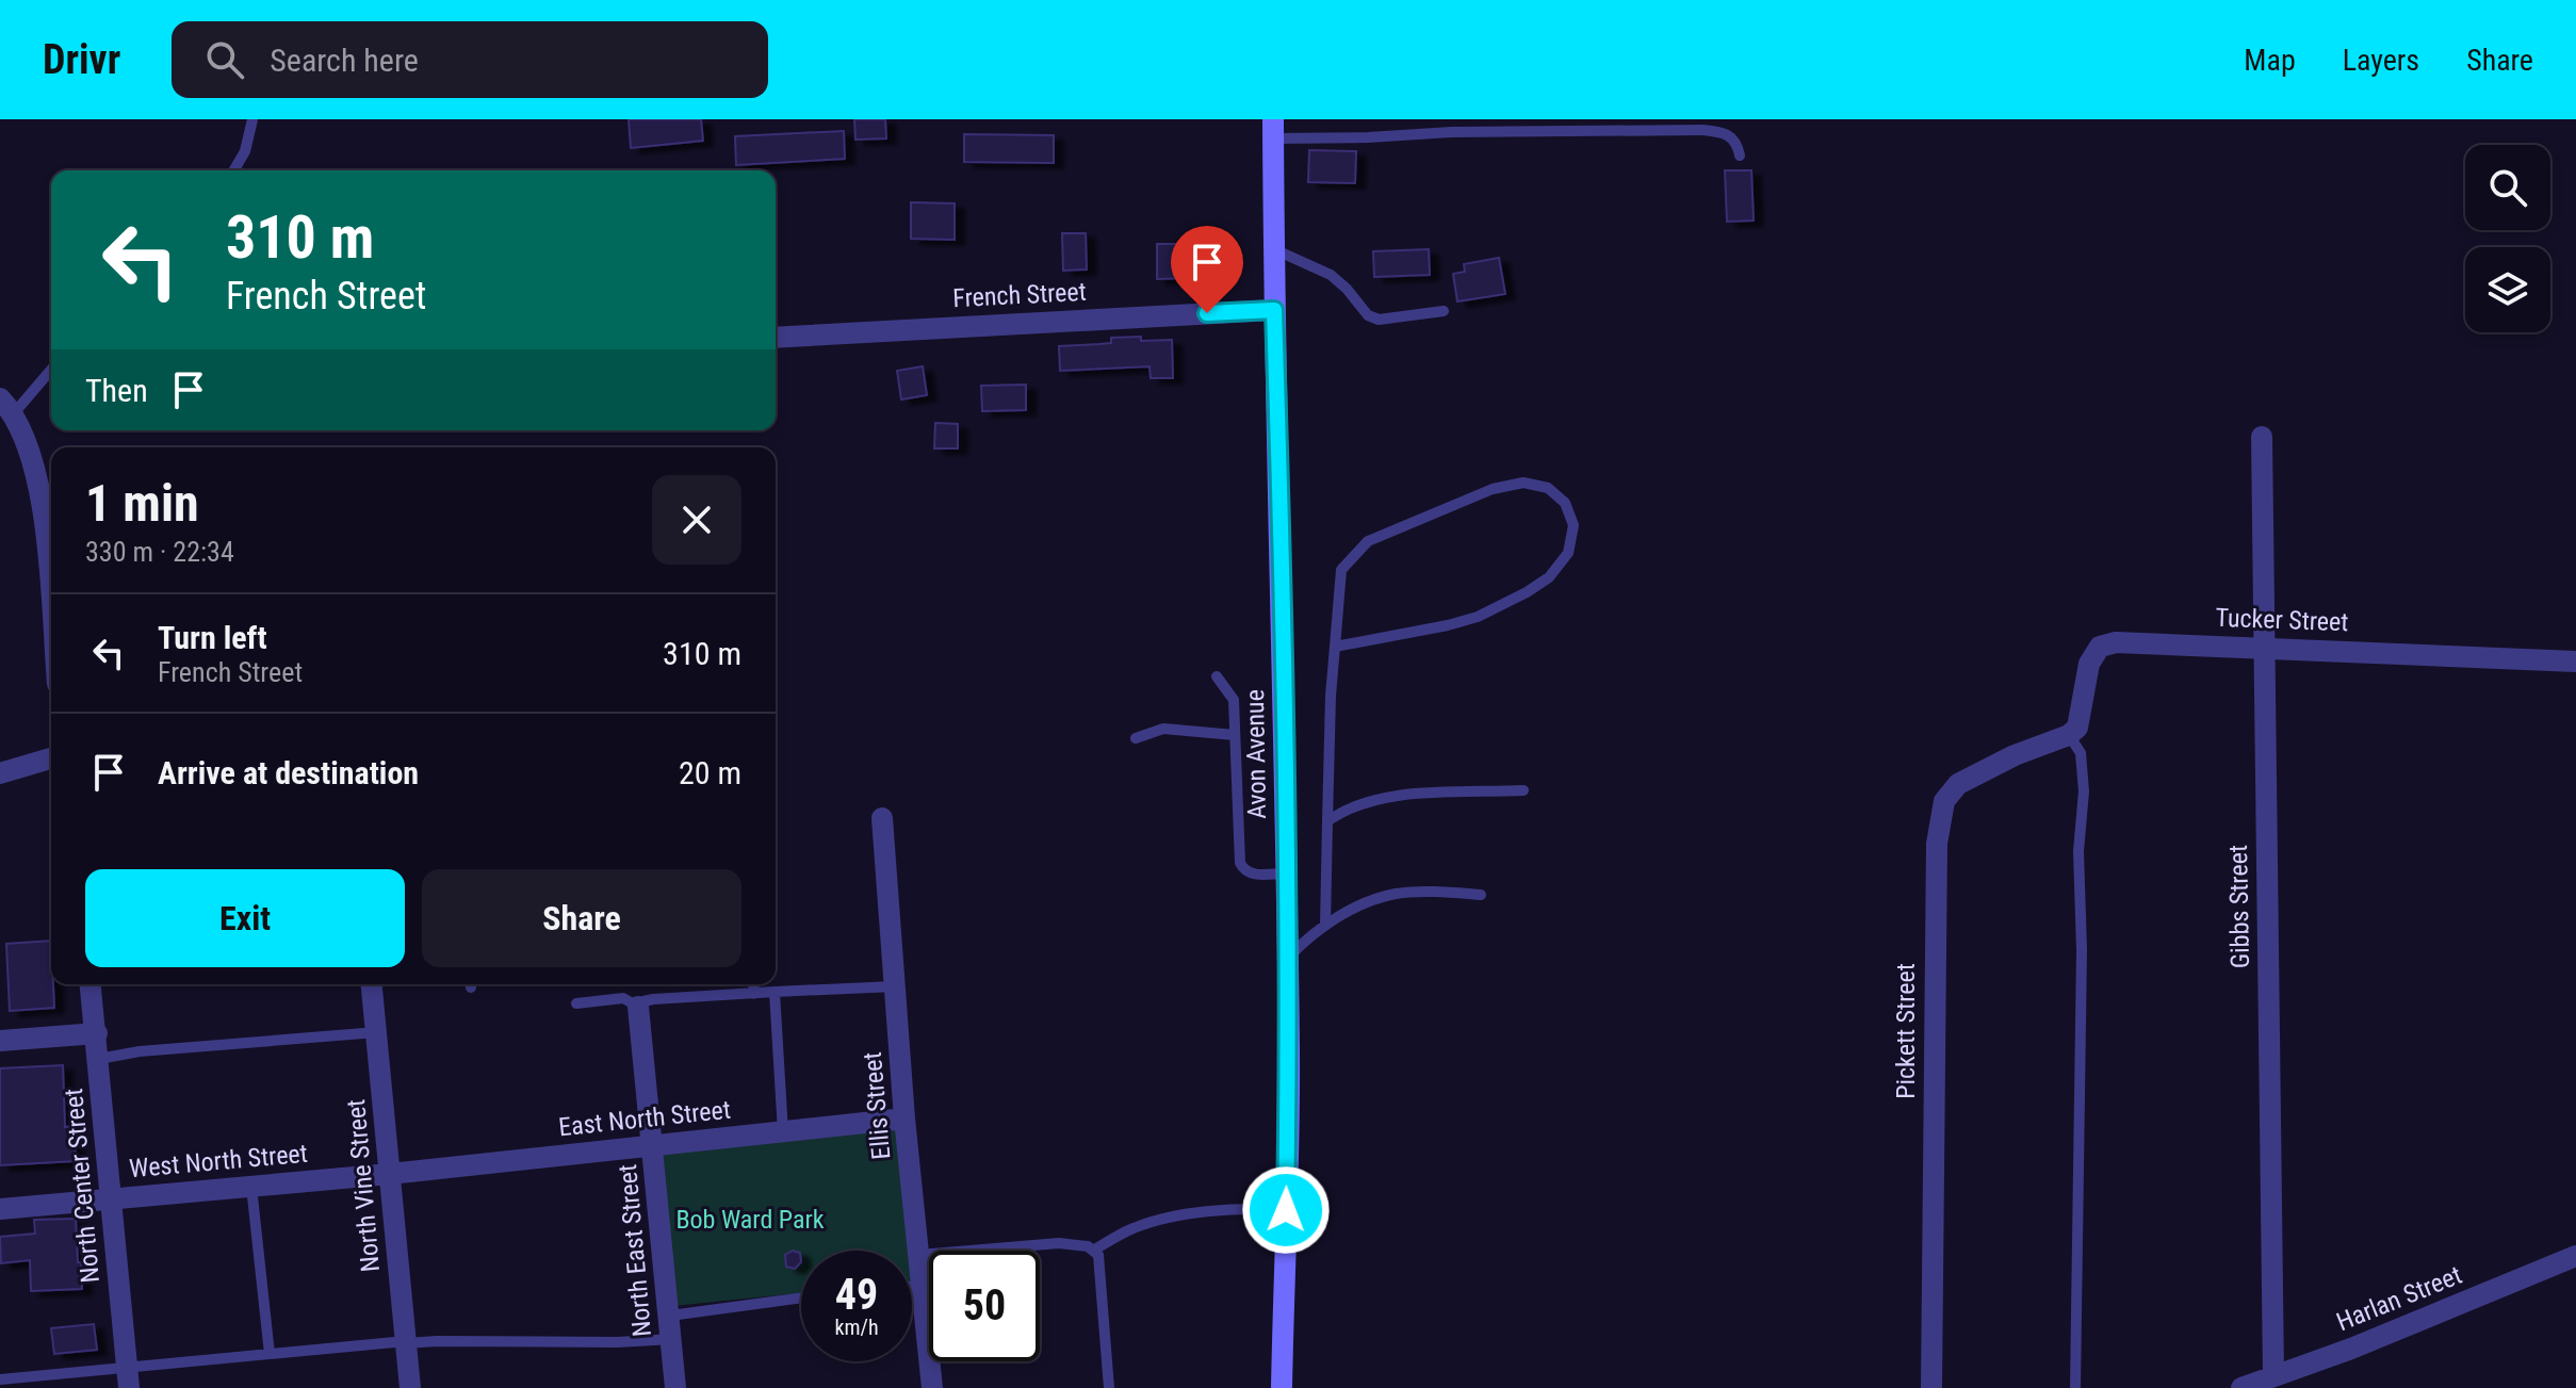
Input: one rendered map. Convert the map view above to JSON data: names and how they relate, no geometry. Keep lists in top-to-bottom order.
{
  "streets": {
    "main road": ["Avon Avenue"],
    "street": [
      "French Street",
      "Tucker Street",
      "Gibbs Street",
      "Pickett Street",
      "Ellis Street",
      "East North Street",
      "West North Street",
      "North Center Street",
      "North Vine Street",
      "North East Street",
      "Harlan Street"
    ]
  },
  "crossings": [
    ["French Street", "Avon Avenue"],
    ["Tucker Street", "Gibbs Street"],
    ["Tucker Street", "Pickett Street"],
    ["Gibbs Street", "Harlan Street"],
    ["Ellis Street", "East North Street"],
    ["East North Street", "West North Street"],
    ["East North Street", "North Vine Street"],
    ["East North Street", "North East Street"],
    ["West North Street", "North Center Street"],
    ["West North Street", "North Vine Street"]
  ],
  "parks": ["Bob Ward Park"],
  "page": {
    "header": "Drivr",
    "search": "Search here",
    "nav": ["Map", "Layers", "Share"],
    "turn": ["310 m", "French Street"],
    "then": "Then",
    "heading": ["1 min", "330 m · 22:34"],
    "list": [
      {
        "name": "Turn left",
        "note": "French Street",
        "value": "310 m"
      },
      {
        "name": "Arrive at destination",
        "value": "20 m"
      }
    ],
    "buttons": ["Exit", "Share"],
    "speed": "49 km/h",
    "limit": "50"
  }
}
